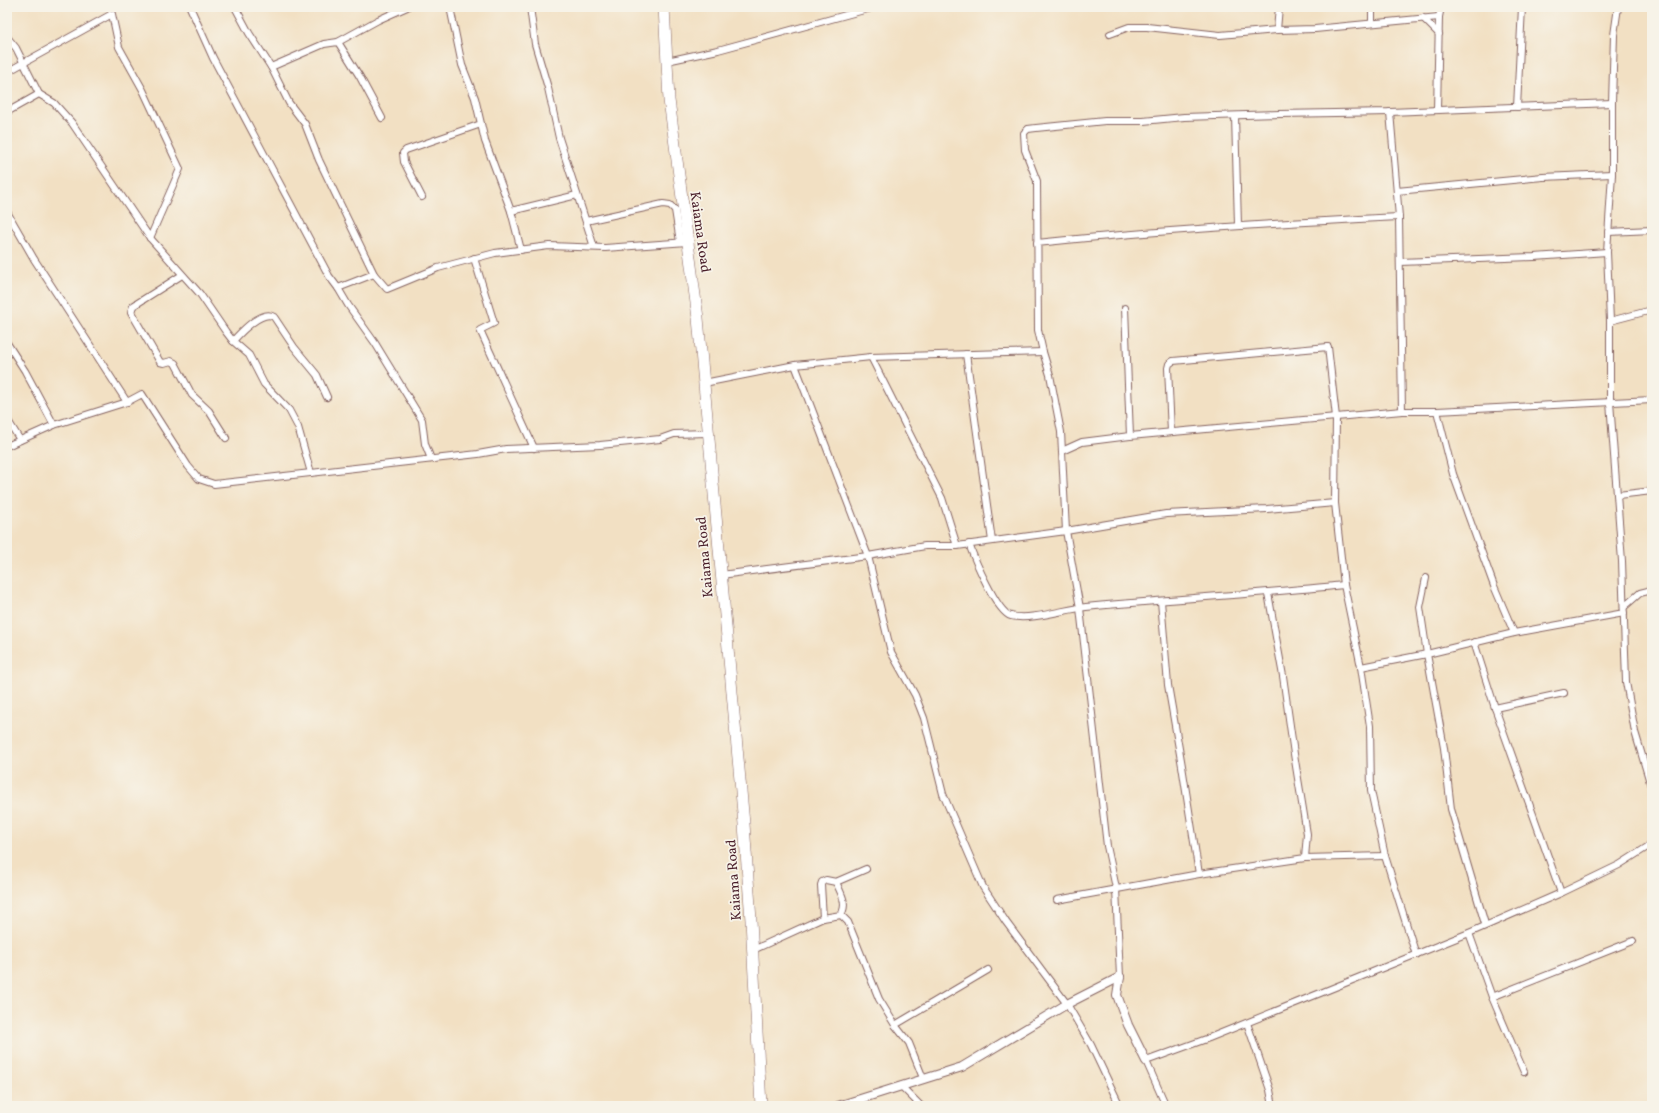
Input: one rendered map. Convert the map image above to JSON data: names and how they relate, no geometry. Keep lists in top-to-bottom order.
{
  "streets": {
    "highway": ["Kaiama Road"]
  }
}
